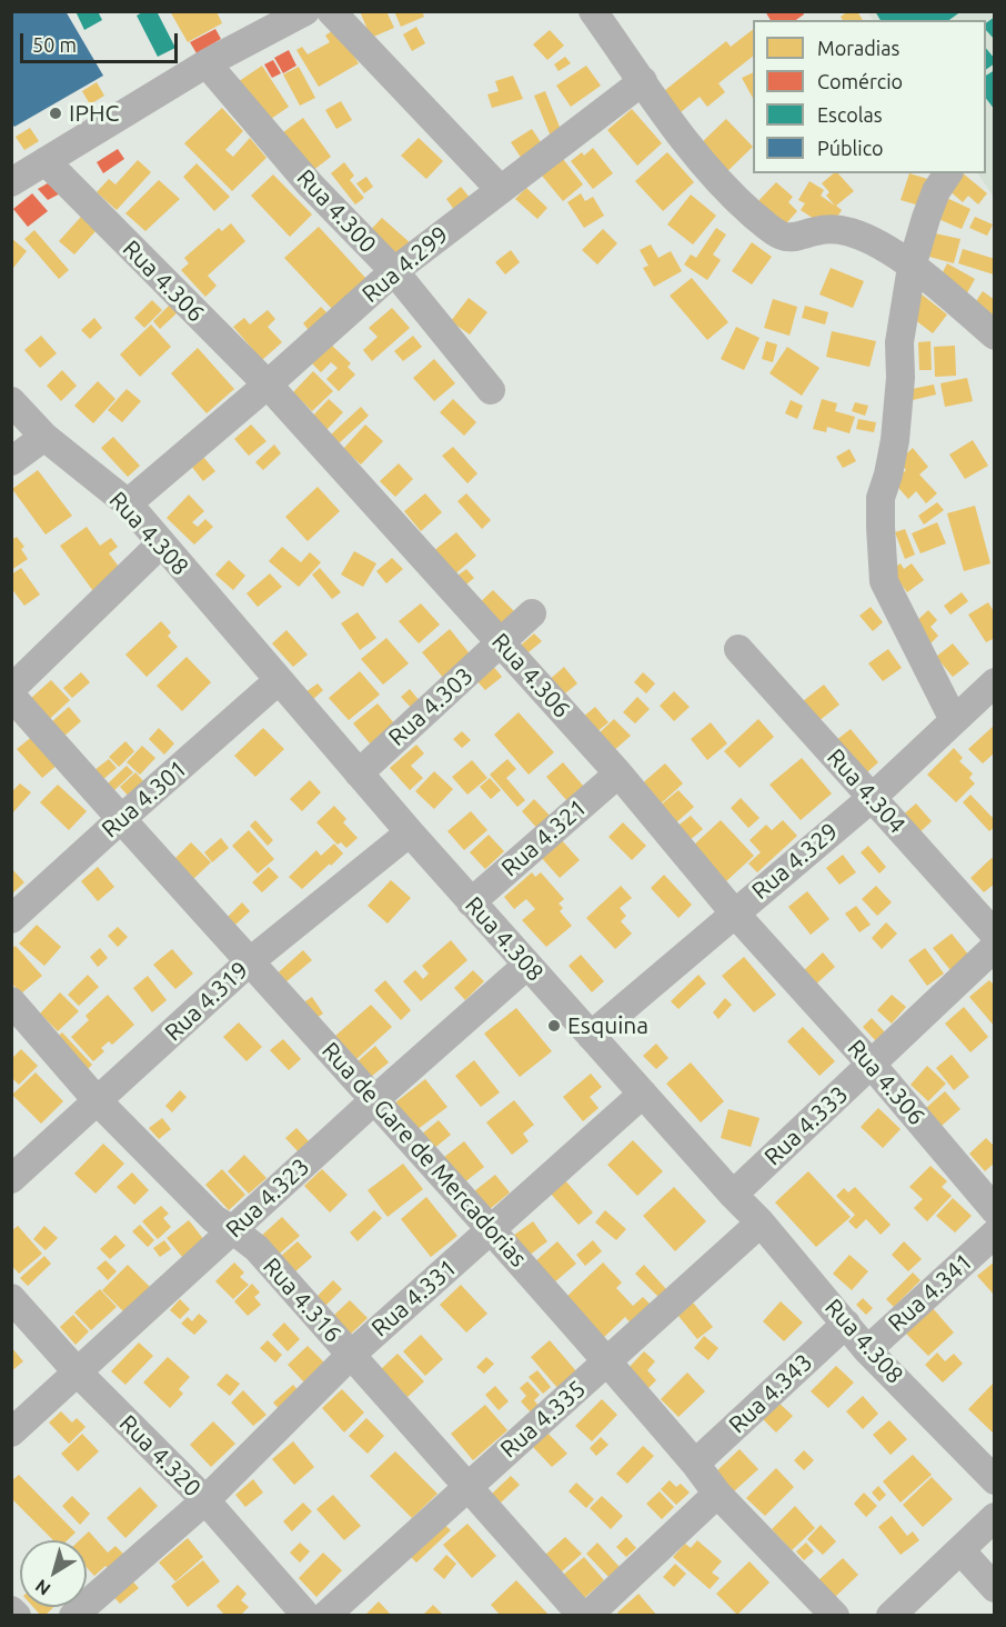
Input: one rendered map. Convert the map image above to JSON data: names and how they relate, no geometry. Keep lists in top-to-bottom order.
{
  "streets": {
    "street": [
      "Rua 4.300",
      "Rua 4.299",
      "Rua 4.306",
      "Rua 4.308",
      "Rua 4.303",
      "Rua 4.304",
      "Rua 4.301",
      "Rua 4.321",
      "Rua 4.329",
      "Rua 4.319",
      "Rua 4.333",
      "Rua de Gare de Mercadorias",
      "Rua 4.323",
      "Rua 4.341",
      "Rua 4.331",
      "Rua 4.316",
      "Rua 4.343",
      "Rua 4.335",
      "Rua 4.320"
    ]
  },
  "crossings": [
    ["Rua 4.300", "Rua 4.299"],
    ["Rua 4.299", "Rua 4.306"],
    ["Rua 4.299", "Rua 4.308"],
    ["Rua 4.306", "Rua 4.303"],
    ["Rua 4.306", "Rua 4.321"],
    ["Rua 4.306", "Rua 4.329"],
    ["Rua 4.306", "Rua 4.333"],
    ["Rua 4.308", "Rua 4.303"],
    ["Rua 4.308", "Rua 4.301"],
    ["Rua 4.308", "Rua 4.321"],
    ["Rua 4.308", "Rua 4.329"],
    ["Rua 4.308", "Rua 4.319"],
    ["Rua 4.308", "Rua 4.333"],
    ["Rua 4.308", "Rua 4.323"],
    ["Rua 4.308", "Rua 4.341"],
    ["Rua 4.308", "Rua 4.331"],
    ["Rua 4.308", "Rua 4.343"],
    ["Rua 4.308", "Rua 4.335"],
    ["Rua 4.304", "Rua 4.329"],
    ["Rua 4.301", "Rua de Gare de Mercadorias"],
    ["Rua 4.319", "Rua de Gare de Mercadorias"],
    ["Rua 4.319", "Rua 4.316"],
    ["Rua de Gare de Mercadorias", "Rua 4.323"],
    ["Rua de Gare de Mercadorias", "Rua 4.331"],
    ["Rua de Gare de Mercadorias", "Rua 4.343"],
    ["Rua de Gare de Mercadorias", "Rua 4.335"],
    ["Rua 4.323", "Rua 4.316"],
    ["Rua 4.323", "Rua 4.320"],
    ["Rua 4.331", "Rua 4.316"],
    ["Rua 4.331", "Rua 4.320"],
    ["Rua 4.316", "Rua 4.335"]
  ],
  "places": ["IPHC", "Esquina"],
  "legend": [
    "Moradias",
    "Comércio",
    "Escolas",
    "Público"
  ],
  "scale_bar": "50 m",
  "north": "bottom left"
}
